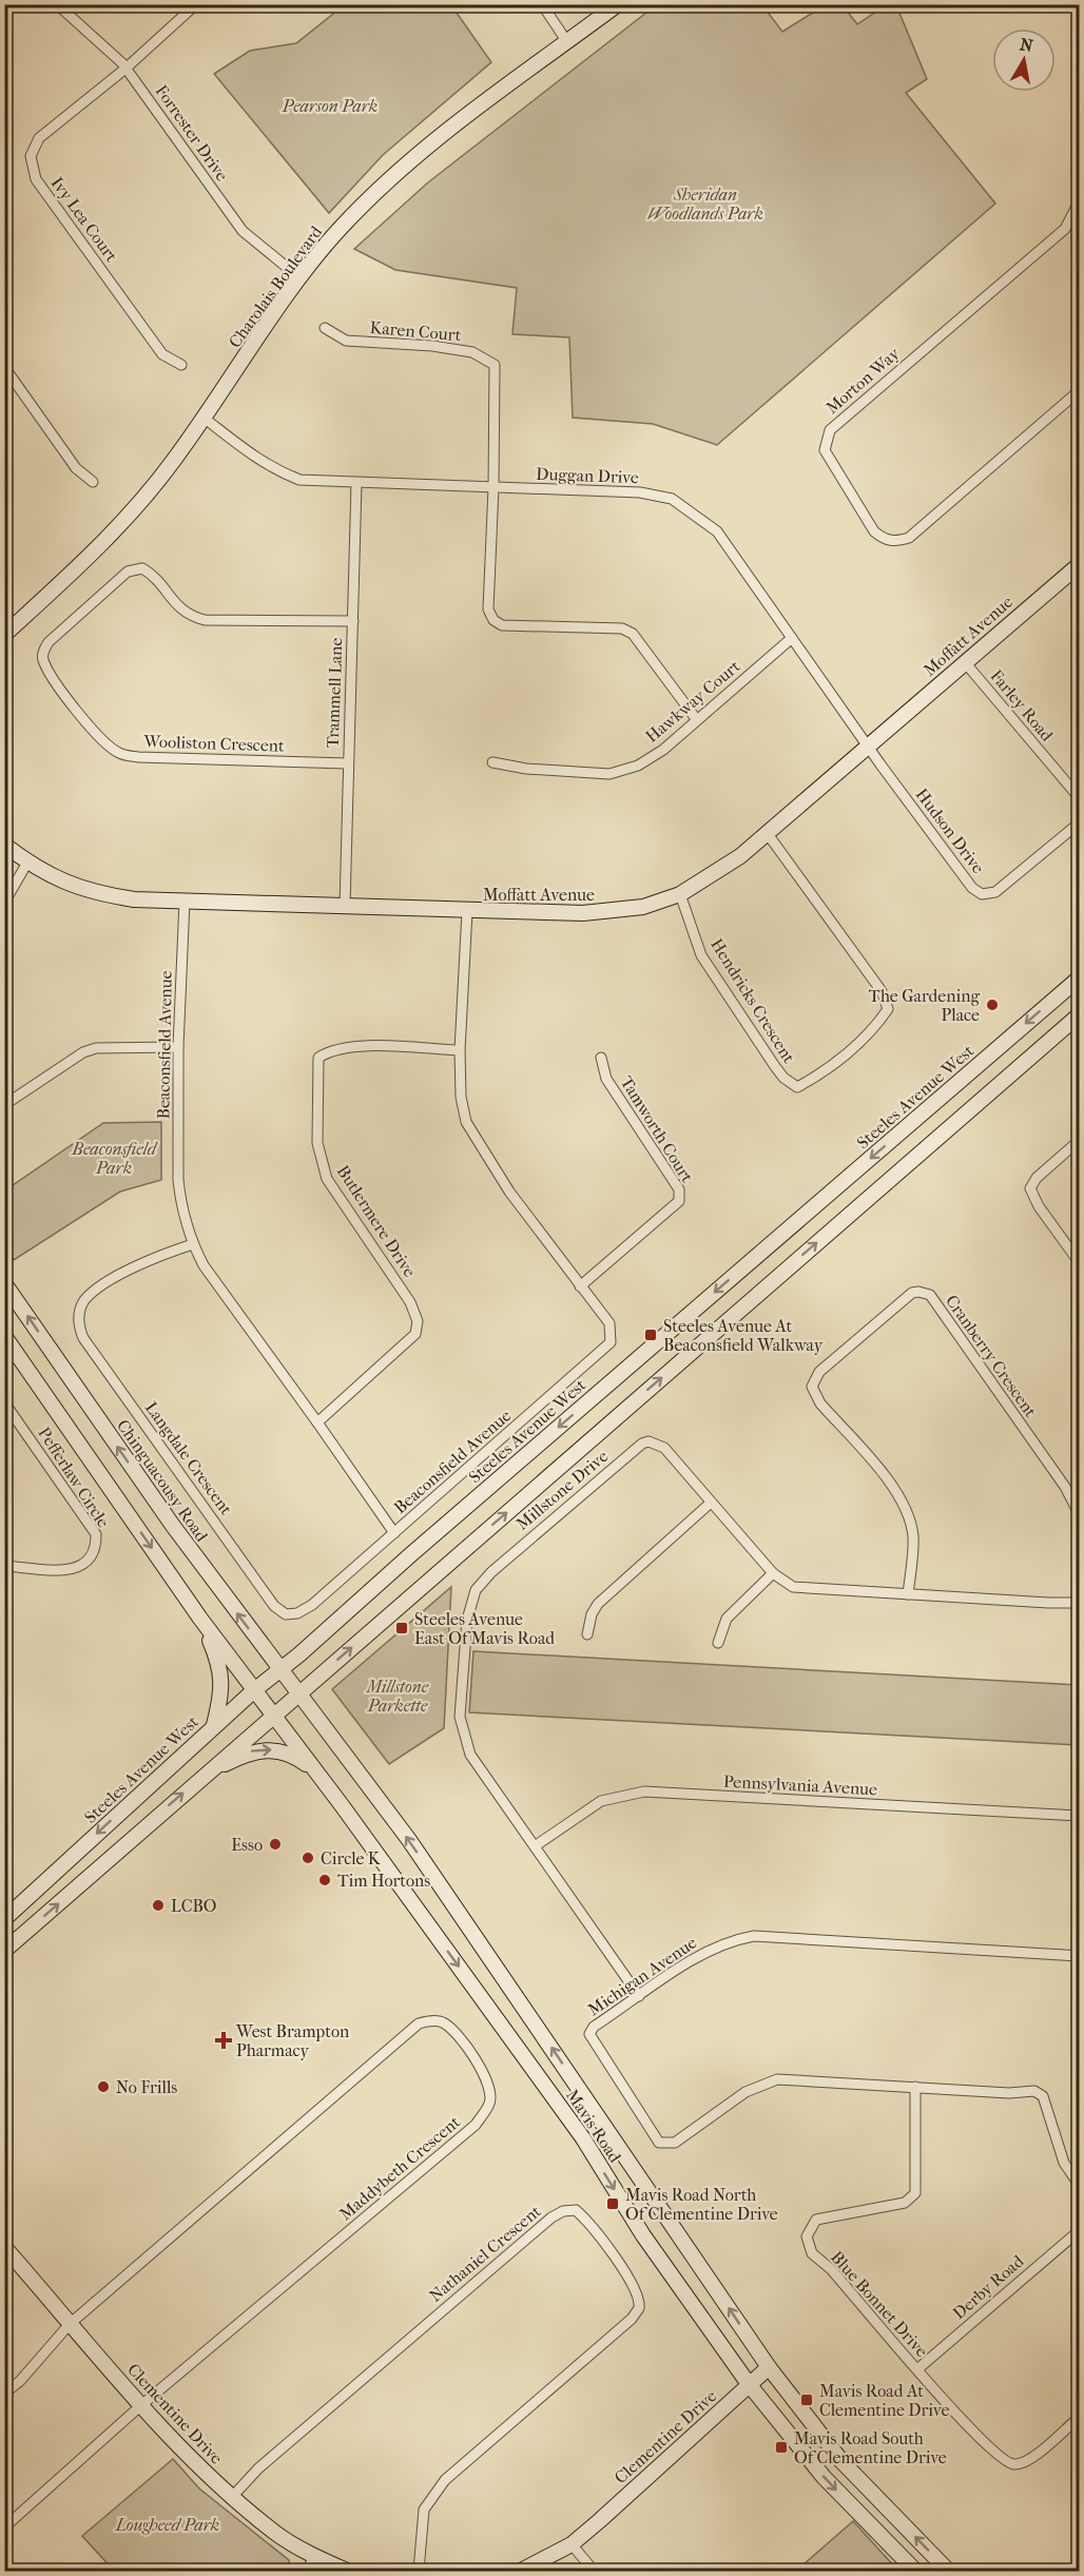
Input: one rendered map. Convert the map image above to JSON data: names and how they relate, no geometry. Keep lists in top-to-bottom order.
{
  "streets": {
    "main road": [
      "Charolais Boulevard",
      "Moffatt Avenue",
      "Steeles Avenue West",
      "Chinguacousy Road",
      "Mavis Road",
      "Clementine Drive"
    ],
    "street": [
      "Forrester Drive",
      "Ivy Lea Court",
      "Karen Court",
      "Morton Way",
      "Duggan Drive",
      "Trammell Lane",
      "Hawkway Court",
      "Farley Road",
      "Wooliston Crescent",
      "Hudson Drive",
      "Hendricks Crescent",
      "Beaconsfield Avenue",
      "Tamworth Court",
      "Butlermere Drive",
      "Cranberry Crescent",
      "Langdale Crescent",
      "Pefferlaw Circle",
      "Millstone Drive",
      "Pennsylvania Avenue",
      "Michigan Avenue",
      "Maddybeth Crescent",
      "Nathaniel Crescent",
      "Derby Road",
      "Blue Bonnet Drive"
    ]
  },
  "crossings": [
    ["Forrester Drive", "Ivy Lea Court"],
    ["Forrester Drive", "Charolais Boulevard"],
    ["Charolais Boulevard", "Duggan Drive"],
    ["Karen Court", "Duggan Drive"],
    ["Duggan Drive", "Moffatt Avenue"],
    ["Duggan Drive", "Trammell Lane"],
    ["Duggan Drive", "Hawkway Court"],
    ["Duggan Drive", "Hudson Drive"],
    ["Moffatt Avenue", "Trammell Lane"],
    ["Moffatt Avenue", "Farley Road"],
    ["Moffatt Avenue", "Hudson Drive"],
    ["Moffatt Avenue", "Hendricks Crescent"],
    ["Moffatt Avenue", "Beaconsfield Avenue"],
    ["Trammell Lane", "Wooliston Crescent"],
    ["Beaconsfield Avenue", "Tamworth Court"],
    ["Beaconsfield Avenue", "Butlermere Drive"],
    ["Beaconsfield Avenue", "Langdale Crescent"],
    ["Steeles Avenue West", "Chinguacousy Road"],
    ["Steeles Avenue West", "Mavis Road"],
    ["Cranberry Crescent", "Millstone Drive"],
    ["Chinguacousy Road", "Mavis Road"],
    ["Millstone Drive", "Pennsylvania Avenue"],
    ["Millstone Drive", "Michigan Avenue"],
    ["Michigan Avenue", "Blue Bonnet Drive"],
    ["Mavis Road", "Clementine Drive"],
    ["Maddybeth Crescent", "Clementine Drive"],
    ["Nathaniel Crescent", "Clementine Drive"],
    ["Derby Road", "Blue Bonnet Drive"]
  ],
  "parks": [
    "Pearson Park",
    "Sheridan Woodlands Park",
    "Beaconsfield Park",
    "Millstone Parkette",
    "Lougheed Park"
  ],
  "places": {
    "other": [
      "The Gardening Place",
      "Esso",
      "Circle K",
      "Tim Hortons",
      "LCBO",
      "No Frills"
    ],
    "transit": [
      "Steeles Avenue At Beaconsfield Walkway",
      "Steeles Avenue East Of Mavis Road",
      "Mavis Road North Of Clementine Drive",
      "Mavis Road At Clementine Drive",
      "Mavis Road South Of Clementine Drive"
    ],
    "health": ["West Brampton Pharmacy"]
  },
  "north": "top"
}
